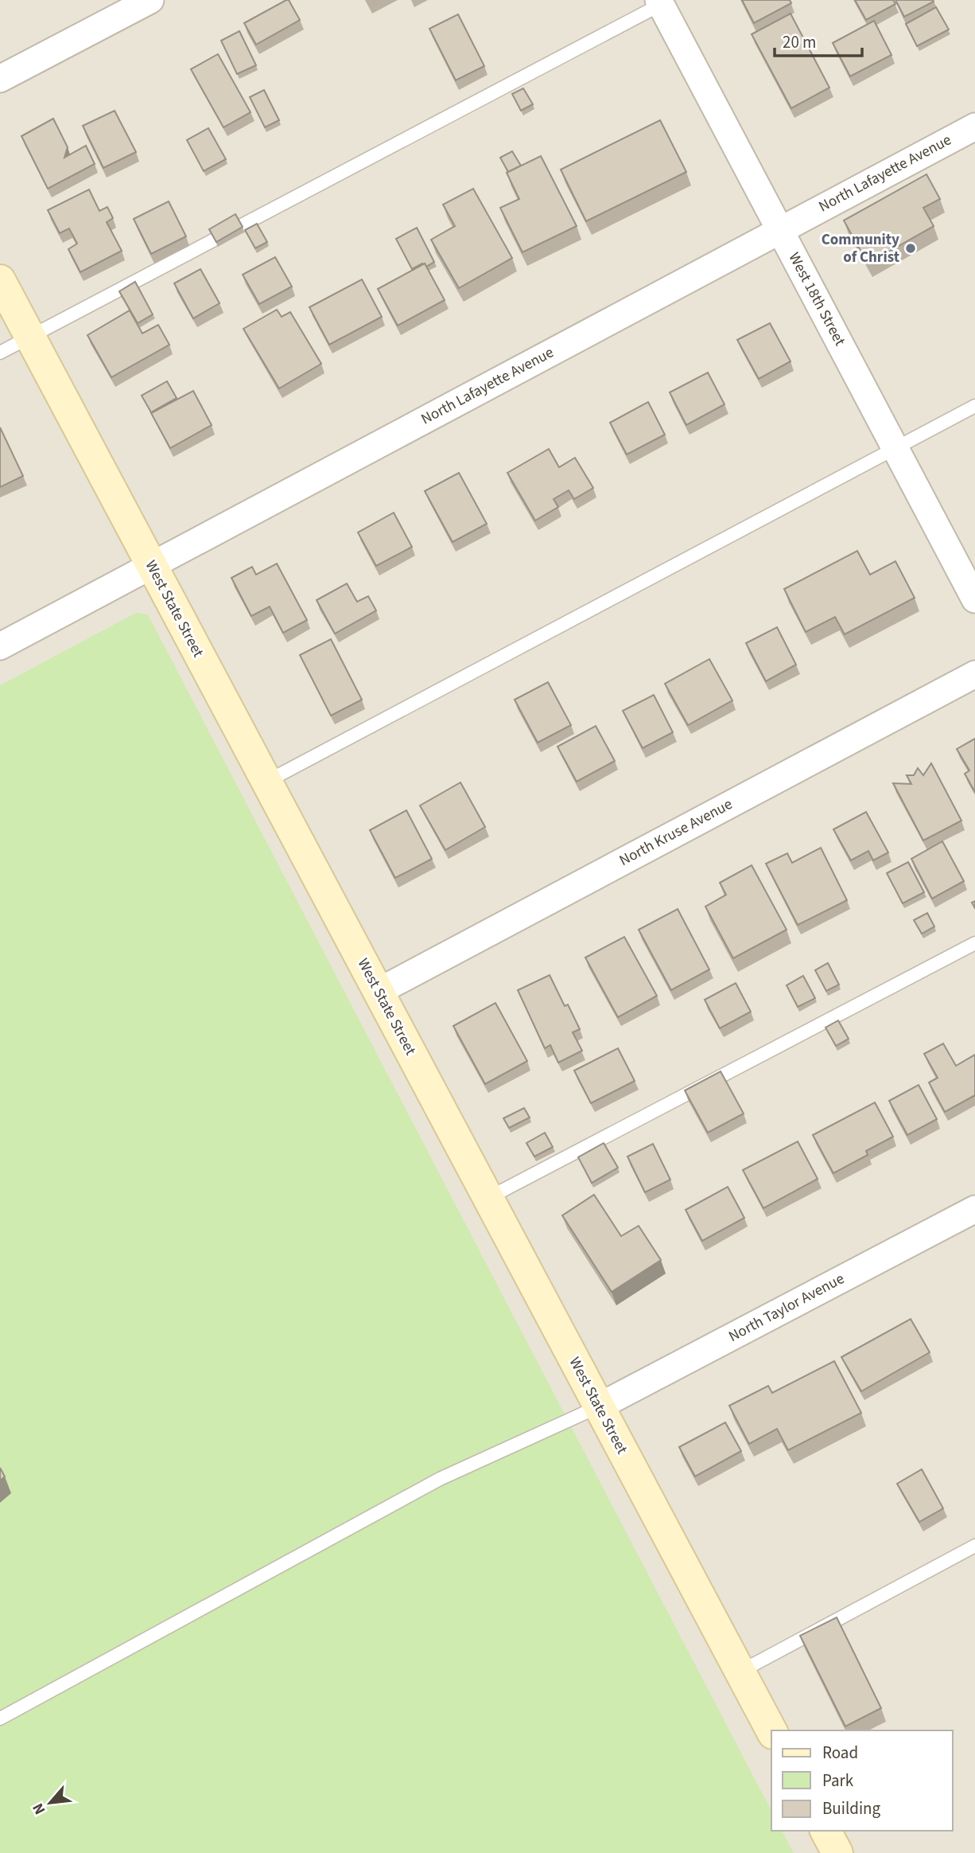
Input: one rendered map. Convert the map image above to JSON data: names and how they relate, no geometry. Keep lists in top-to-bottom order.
{
  "streets": {
    "street": [
      "North Lafayette Avenue",
      "West 18th Street",
      "West State Street",
      "North Kruse Avenue",
      "North Taylor Avenue"
    ]
  },
  "crossings": [
    ["North Lafayette Avenue", "West 18th Street"],
    ["North Lafayette Avenue", "West State Street"],
    ["West State Street", "North Kruse Avenue"],
    ["West State Street", "North Taylor Avenue"]
  ],
  "places": ["Community of Christ"],
  "legend": ["Road", "Park", "Building"],
  "scale_bar": "20 m",
  "north": "bottom left"
}
